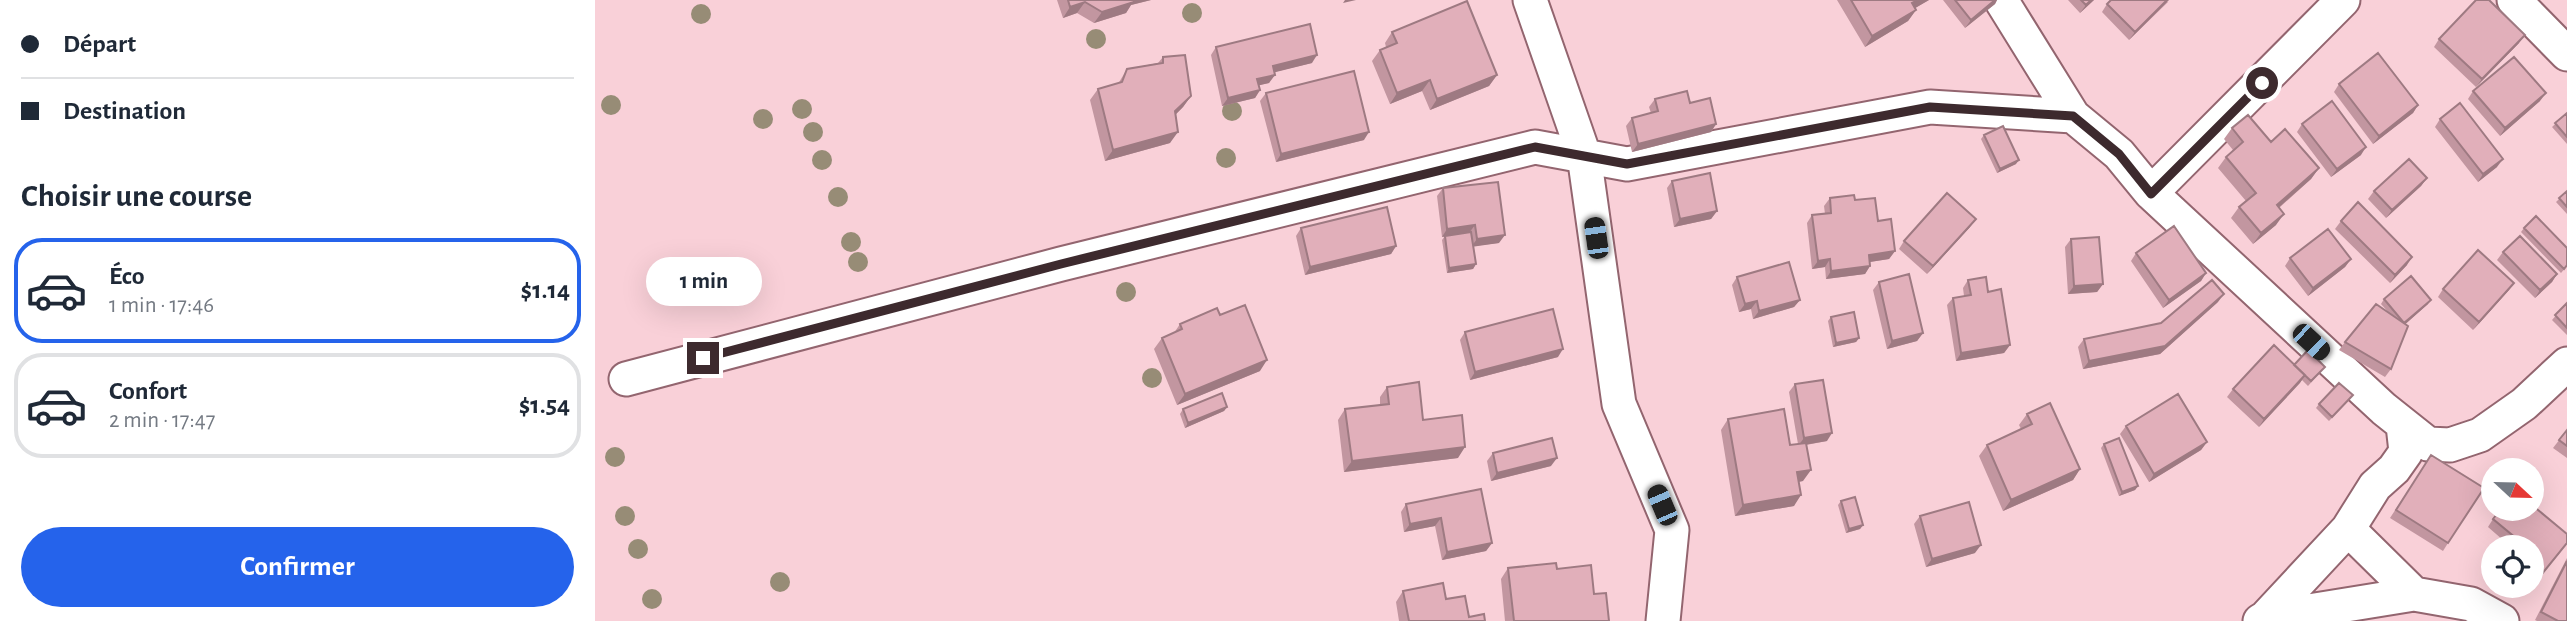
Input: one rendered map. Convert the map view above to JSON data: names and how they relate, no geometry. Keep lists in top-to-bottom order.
{
  "north": "right",
  "page": {
    "banner": ["Départ", "Destination"],
    "heading": "Choisir une course",
    "list": [
      {
        "name": "Éco",
        "note": "1 min · 17:46",
        "value": "$1.14"
      },
      {
        "name": "Confort",
        "note": "2 min · 17:47",
        "value": "$1.54"
      }
    ],
    "bubble": "1 min",
    "buttons": "Confirmer"
  }
}
